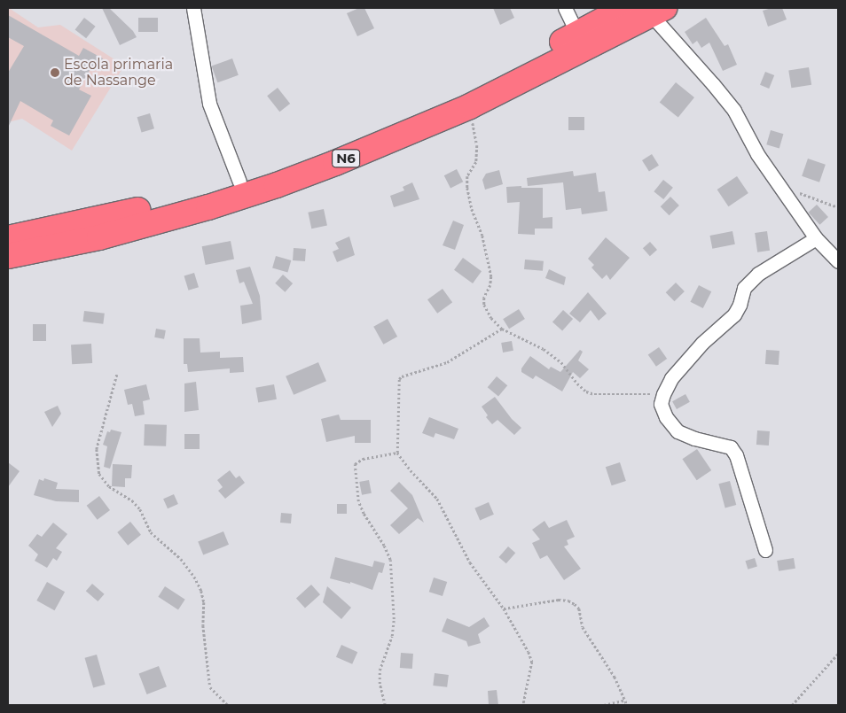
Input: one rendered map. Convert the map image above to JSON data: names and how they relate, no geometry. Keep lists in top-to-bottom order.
{
  "streets": {
    "highway": ["N6"]
  },
  "places": ["Escola primaria de Nassange"]
}
